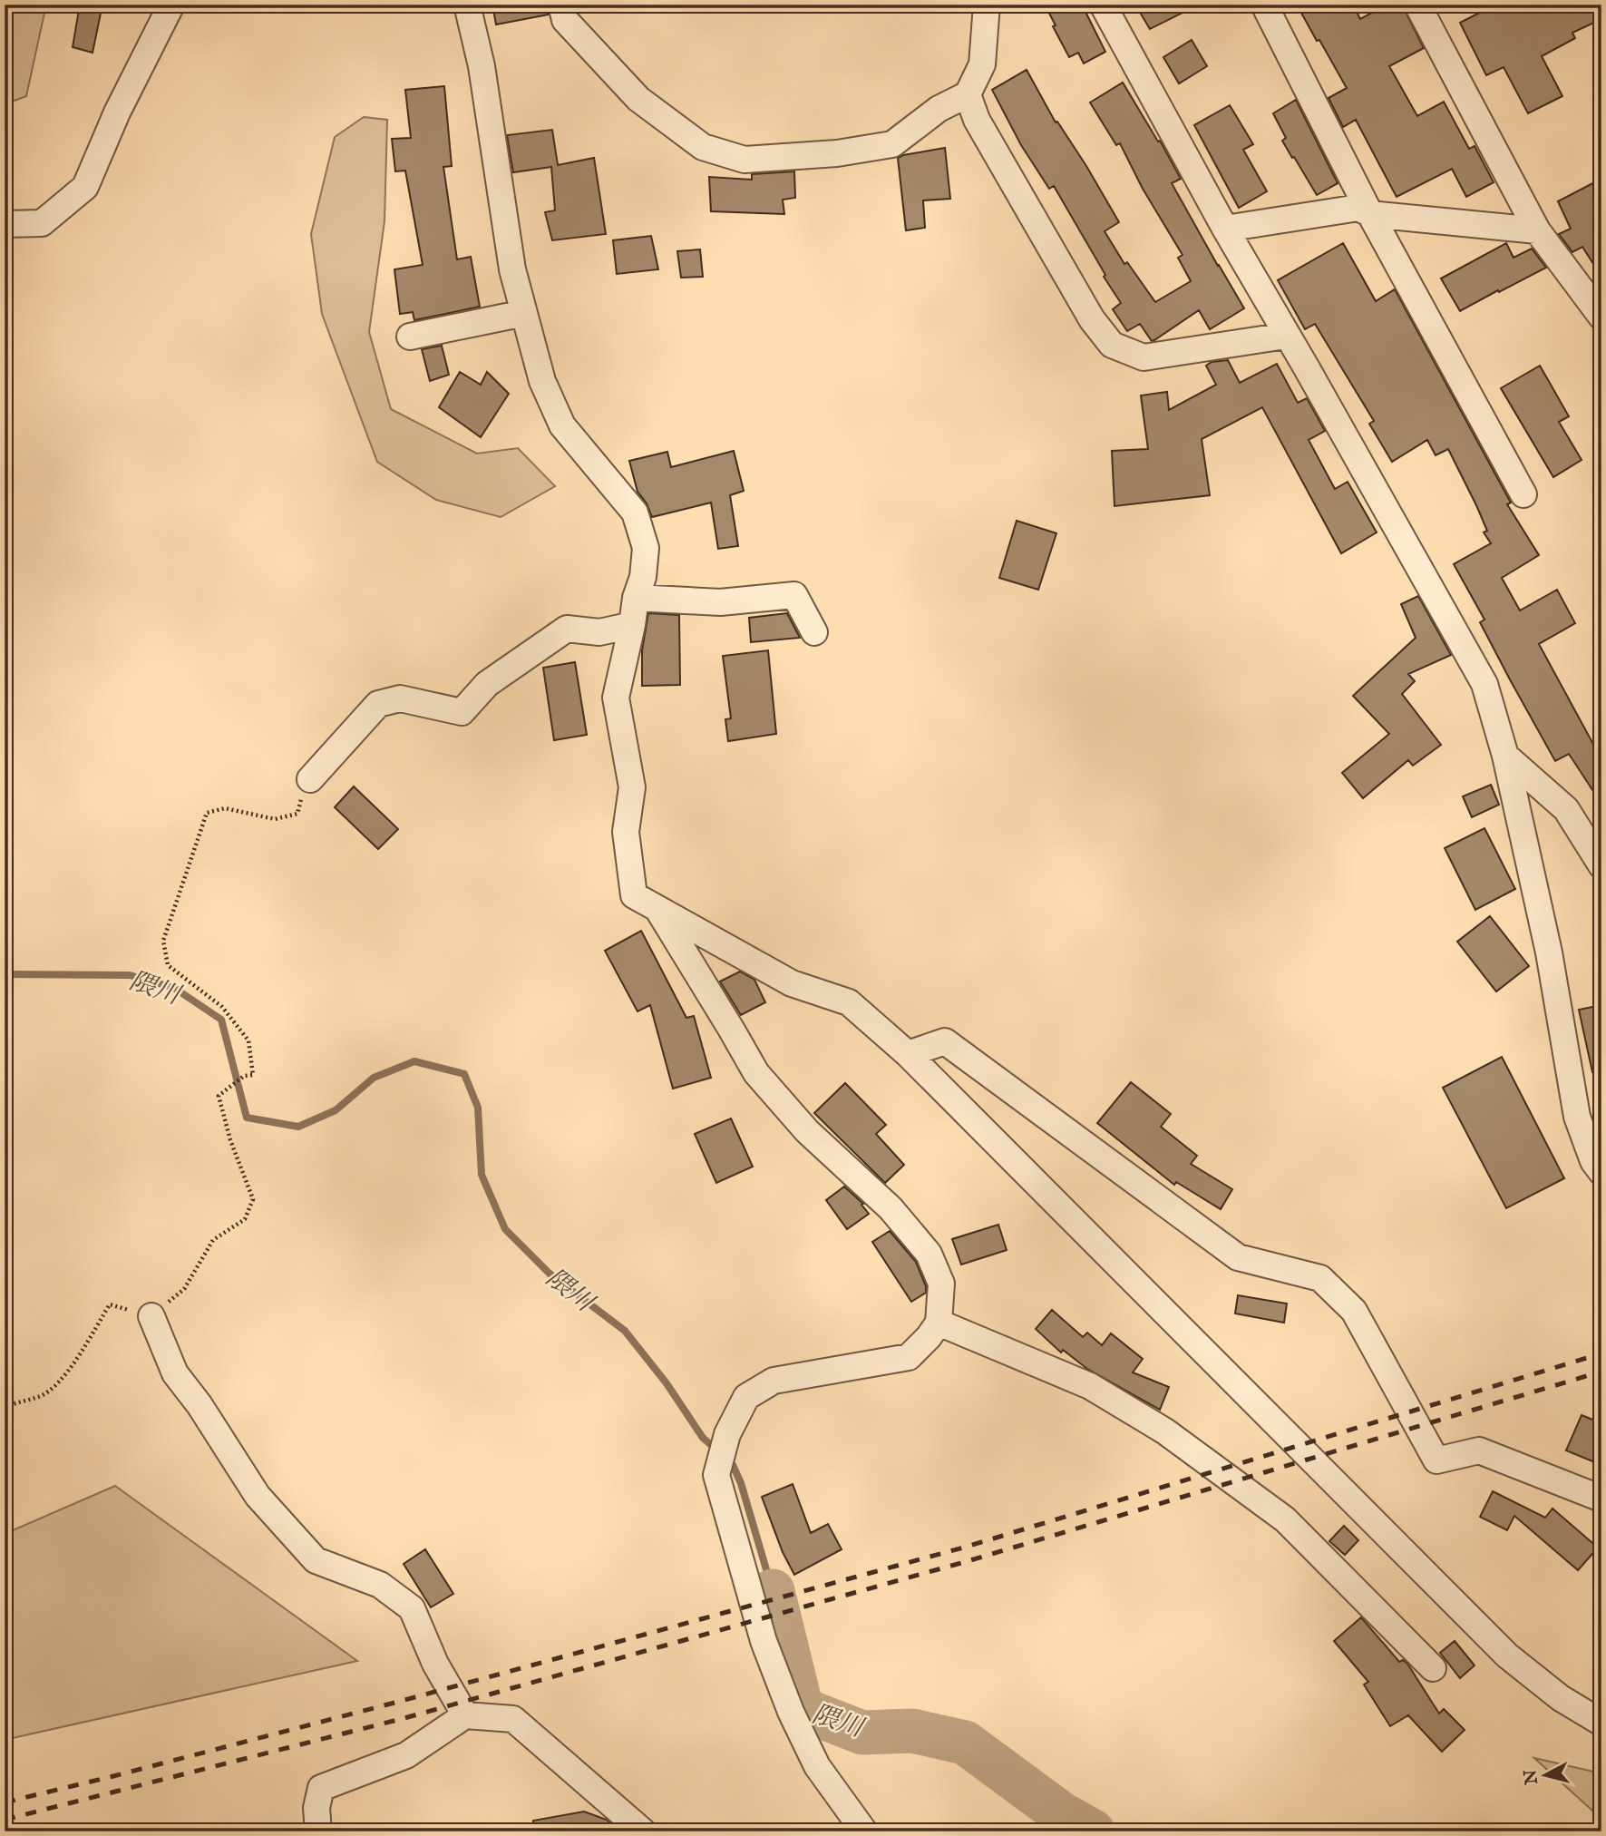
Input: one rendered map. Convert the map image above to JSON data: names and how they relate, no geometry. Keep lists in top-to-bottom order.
{
  "water": ["隈川"],
  "north": "left"
}
